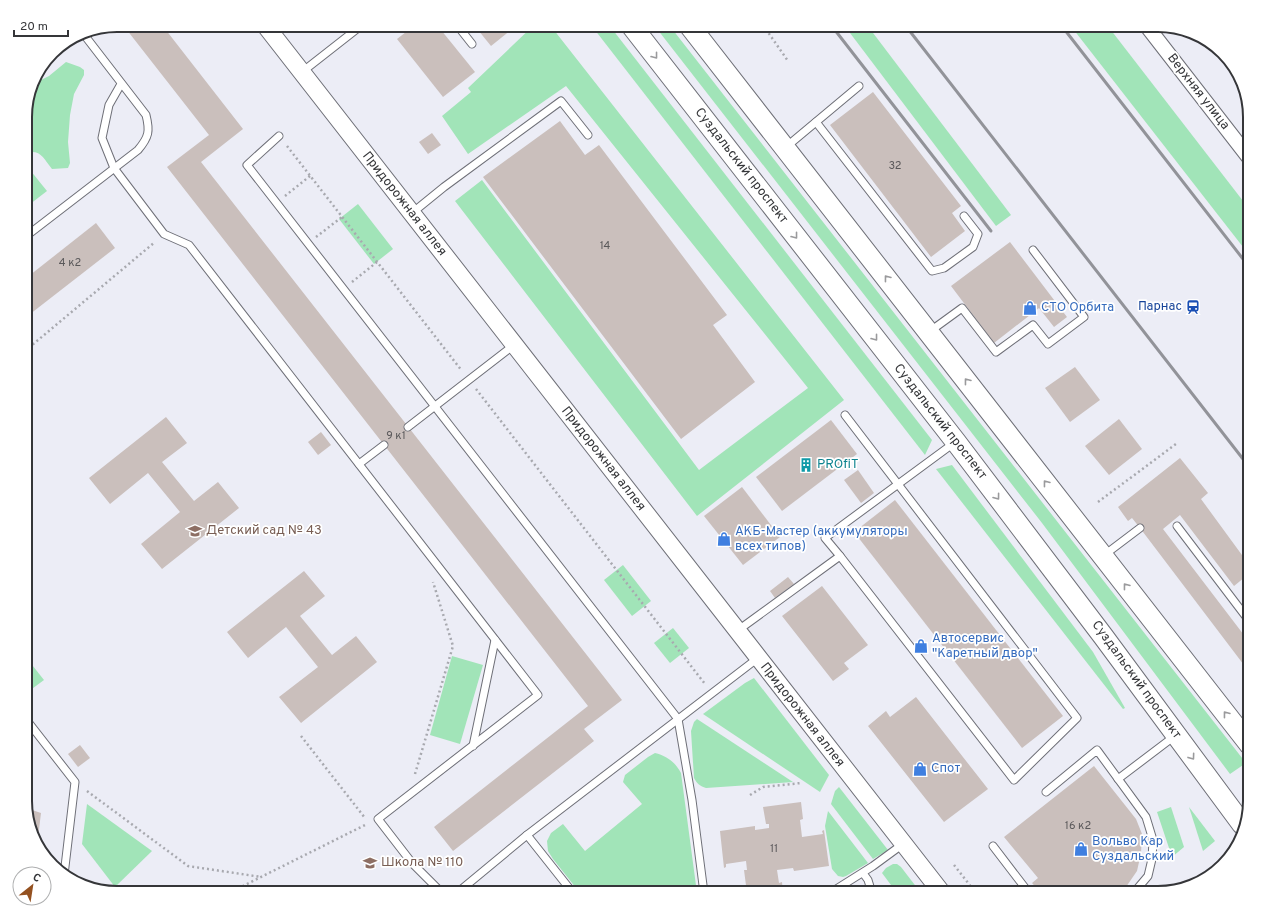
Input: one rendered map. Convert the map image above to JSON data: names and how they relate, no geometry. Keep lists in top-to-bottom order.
{
  "streets": {
    "main road": ["Суздальский проспект"],
    "street": ["Верхняя улица", "Придорожная аллея"]
  },
  "places": {
    "station": ["Парнас"],
    "shop": [
      "СТО Орбита",
      "АКБ-Мастер (аккумуляторы всех типов)",
      "Автосервис \"Каретный двор\"",
      "Спот",
      "Вольво Кар Суздальский"
    ],
    "building": ["PROfiT"],
    "school or university": ["Детский сад № 43", "Школа № 110"]
  },
  "house_numbers": [
    "32",
    "14",
    "4 к2",
    "9 к1",
    "16 к2",
    "11"
  ],
  "scale_bar": "20 m",
  "north": "top right"
}
